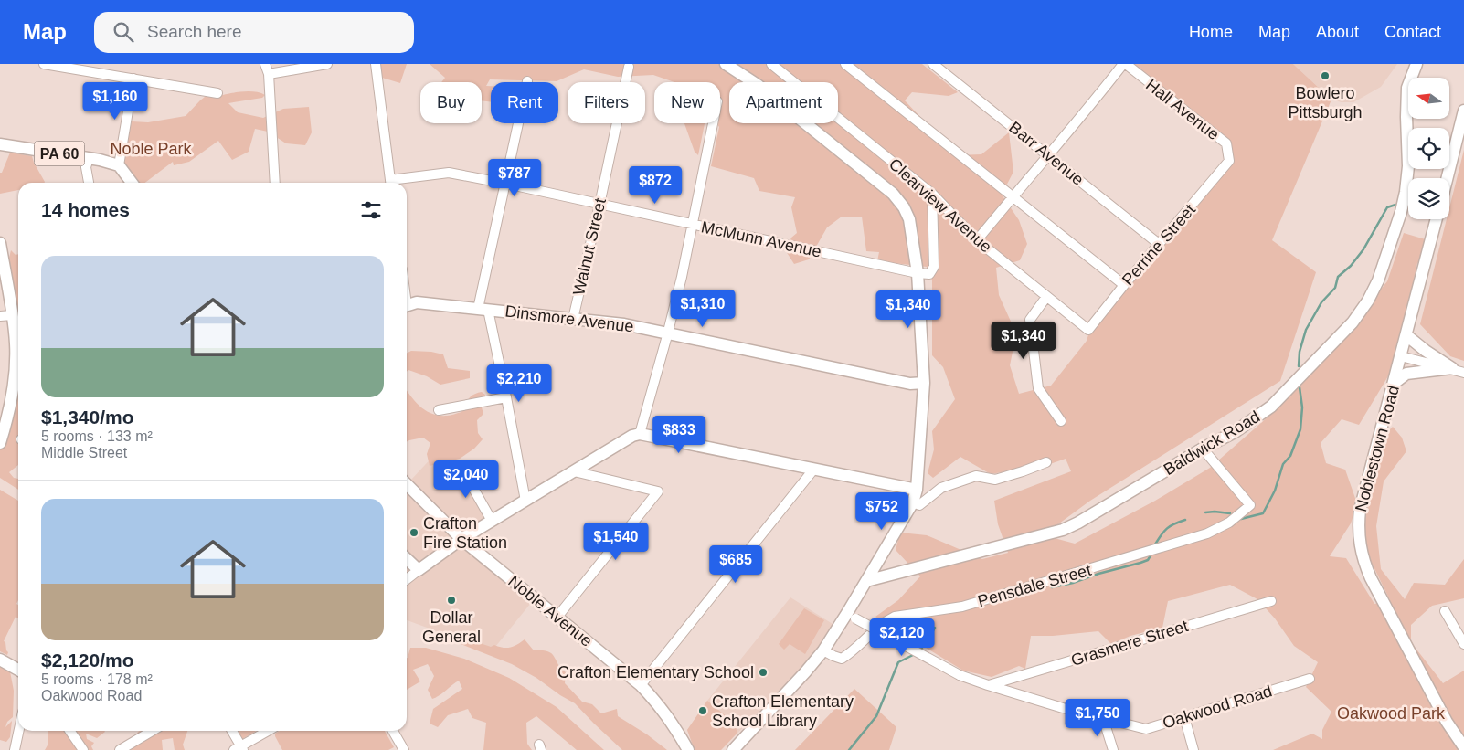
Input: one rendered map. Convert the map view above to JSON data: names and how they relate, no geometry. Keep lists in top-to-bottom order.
{
  "streets": {
    "main road": [
      "PA 60",
      "Dinsmore Avenue",
      "Baldwick Road",
      "Noblestown Road",
      "Noble Avenue"
    ],
    "street": [
      "Hall Avenue",
      "Barr Avenue",
      "Clearview Avenue",
      "McMunn Avenue",
      "Perrine Street",
      "Walnut Street",
      "Pensdale Street",
      "Grasmere Street",
      "Oakwood Road"
    ]
  },
  "crossings": [
    ["Hall Avenue", "Perrine Street"],
    ["Barr Avenue", "Perrine Street"],
    ["Clearview Avenue", "Perrine Street"],
    ["McMunn Avenue", "Walnut Street"],
    ["Walnut Street", "Dinsmore Avenue"],
    ["Baldwick Road", "Pensdale Street"],
    ["Grasmere Street", "Oakwood Road"]
  ],
  "parks": ["Noble Park", "Oakwood Park"],
  "places": [
    "Bowlero Pittsburgh",
    "Crafton Fire Station",
    "Dollar General",
    "Crafton Elementary School",
    "Crafton Elementary School Library"
  ],
  "north": "left",
  "page": {
    "header": "Map",
    "search": "Search here",
    "nav": [
      "Home",
      "Map",
      "About",
      "Contact"
    ],
    "price": [
      "$1,160",
      "$787",
      "$872",
      "$1,310",
      "$1,340",
      "$1,340",
      "$2,210",
      "$833",
      "$2,040",
      "$752",
      "$1,540",
      "$685",
      "$2,120",
      "$1,750"
    ],
    "chip": [
      "Buy",
      "Rent",
      "Filters",
      "New",
      "Apartment"
    ],
    "heading": "14 homes",
    "list": [
      {
        "name": "$1,340/mo",
        "note": "5 rooms · 133 m² · Middle Street"
      },
      {
        "name": "$2,120/mo",
        "note": "5 rooms · 178 m² · Oakwood Road"
      }
    ]
  }
}
